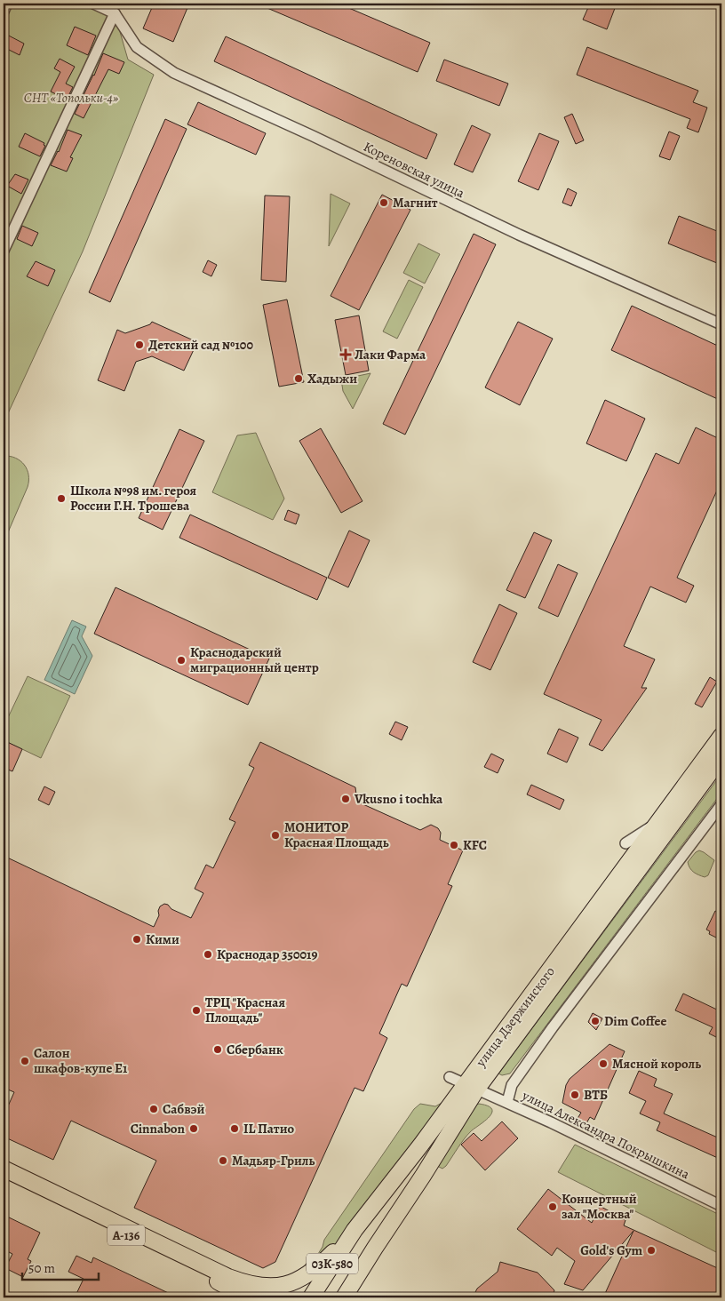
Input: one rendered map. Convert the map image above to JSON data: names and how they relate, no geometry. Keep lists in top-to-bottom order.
{
  "streets": {
    "main road": ["улица Дзержинского", "А-136", "03К-580"],
    "street": ["Кореновская улица", "улица Александра Покрышкина"]
  },
  "crossings": [
    ["улица Дзержинского", "улица Александра Покрышкина"],
    ["улица Дзержинского", "А-136"],
    ["улица Дзержинского", "03К-580"]
  ],
  "parks": ["СНТ «Топольки-4»"],
  "places": {
    "other": [
      "Магнит",
      "Детский сад №100",
      "Хадыжи",
      "Школа №98 им. героя России Г.Н. Трошева",
      "Краснодарский миграционный центр",
      "Vkusno i tochka",
      "МОНИТОР Красная Площадь",
      "KFC",
      "Кими",
      "Краснодар 350019",
      "ТРЦ \"Красная Площадь\"",
      "Dim Coffee",
      "Сбербанк",
      "Салон шкафов-купе Е1",
      "Мясной король",
      "ВТБ",
      "Сабвэй",
      "Cinnabon",
      "IL Патио",
      "Мадьяр-Гриль",
      "Концертный зал \"Москва\"",
      "Gold's Gym"
    ],
    "health": ["Лаки Фарма"]
  },
  "scale_bar": "50 m"
}
